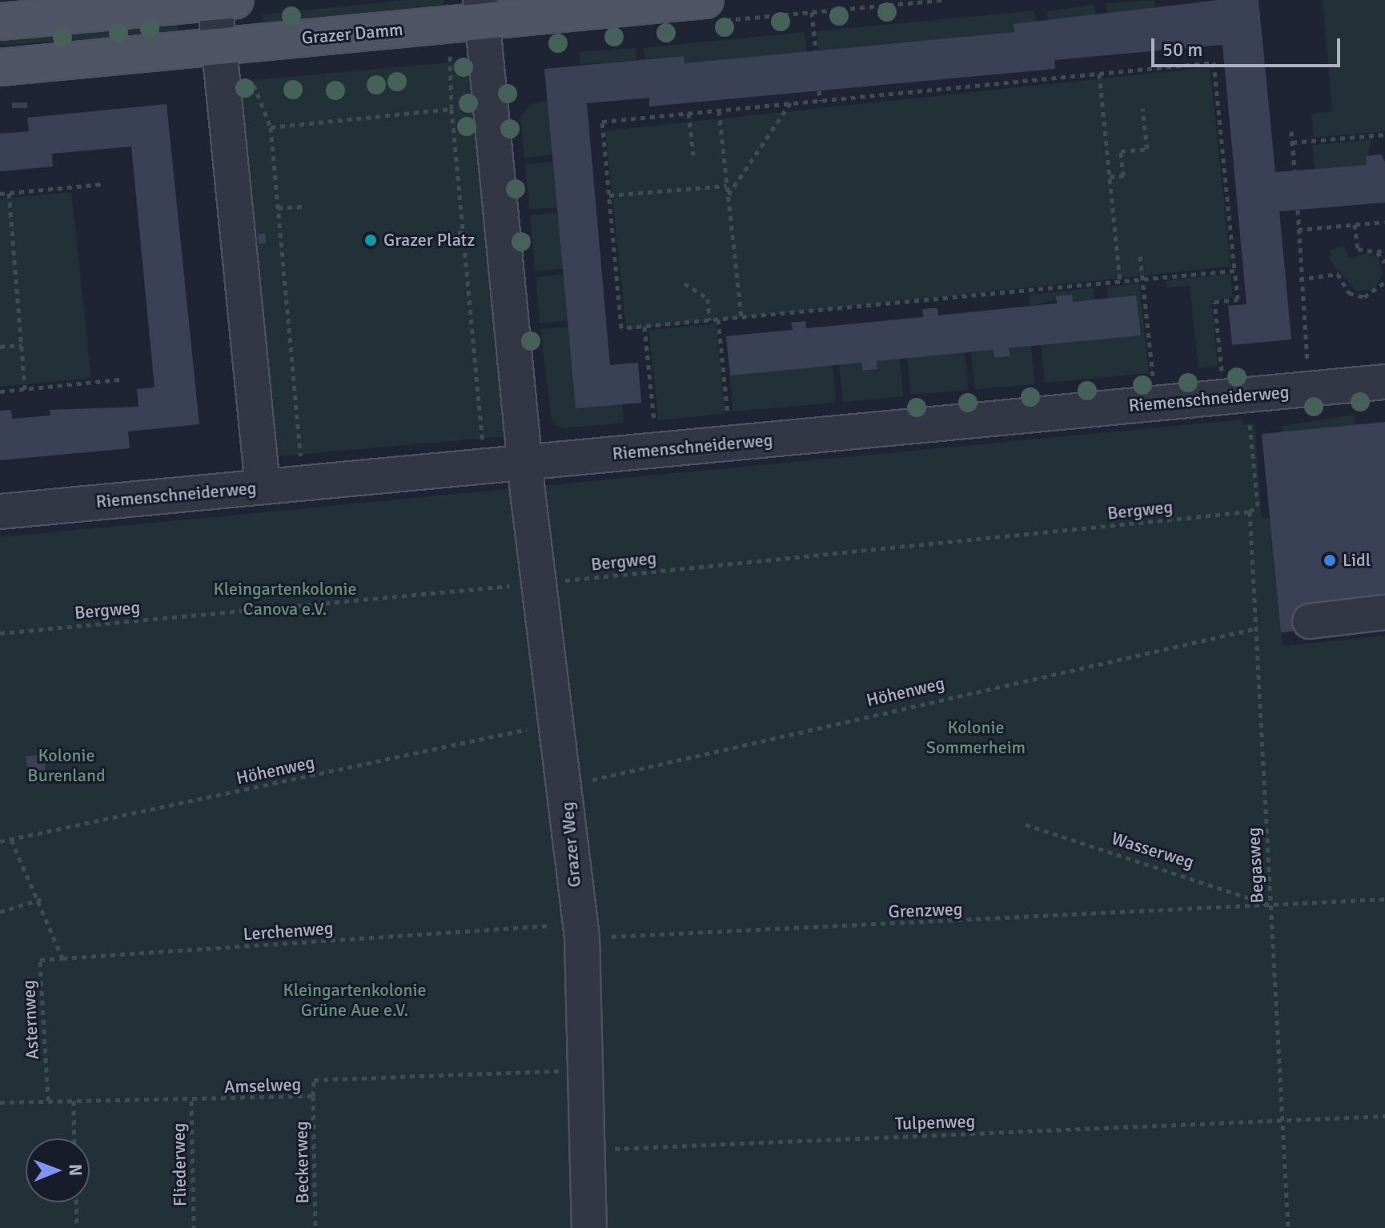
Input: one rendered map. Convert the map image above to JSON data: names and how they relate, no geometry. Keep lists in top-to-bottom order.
{
  "streets": {
    "main road": ["Grazer Damm"],
    "street": ["Riemenschneiderweg", "Grazer Weg"],
    "path": [
      "Bergweg",
      "Höhenweg",
      "Wasserweg",
      "Begasweg",
      "Grenzweg",
      "Lerchenweg",
      "Asternweg",
      "Amselweg",
      "Tulpenweg",
      "Beckerweg",
      "Fliederweg"
    ]
  },
  "crossings": [
    ["Riemenschneiderweg", "Grazer Weg"],
    ["Bergweg", "Grazer Weg"],
    ["Bergweg", "Begasweg"],
    ["Höhenweg", "Grazer Weg"],
    ["Höhenweg", "Begasweg"],
    ["Grazer Weg", "Grenzweg"],
    ["Grazer Weg", "Lerchenweg"],
    ["Grazer Weg", "Amselweg"],
    ["Grazer Weg", "Tulpenweg"],
    ["Wasserweg", "Begasweg"],
    ["Wasserweg", "Grenzweg"],
    ["Begasweg", "Grenzweg"],
    ["Begasweg", "Tulpenweg"],
    ["Grenzweg", "Lerchenweg"],
    ["Lerchenweg", "Asternweg"],
    ["Asternweg", "Amselweg"],
    ["Amselweg", "Beckerweg"],
    ["Amselweg", "Fliederweg"]
  ],
  "parks": [
    "Kleingartenkolonie Canova e.V.",
    "Kolonie Sommerheim",
    "Kolonie Burenland",
    "Kleingartenkolonie Grüne Aue e.V."
  ],
  "places": ["Grazer Platz", "Lidl"],
  "scale_bar": "50 m",
  "north": "right"
}
